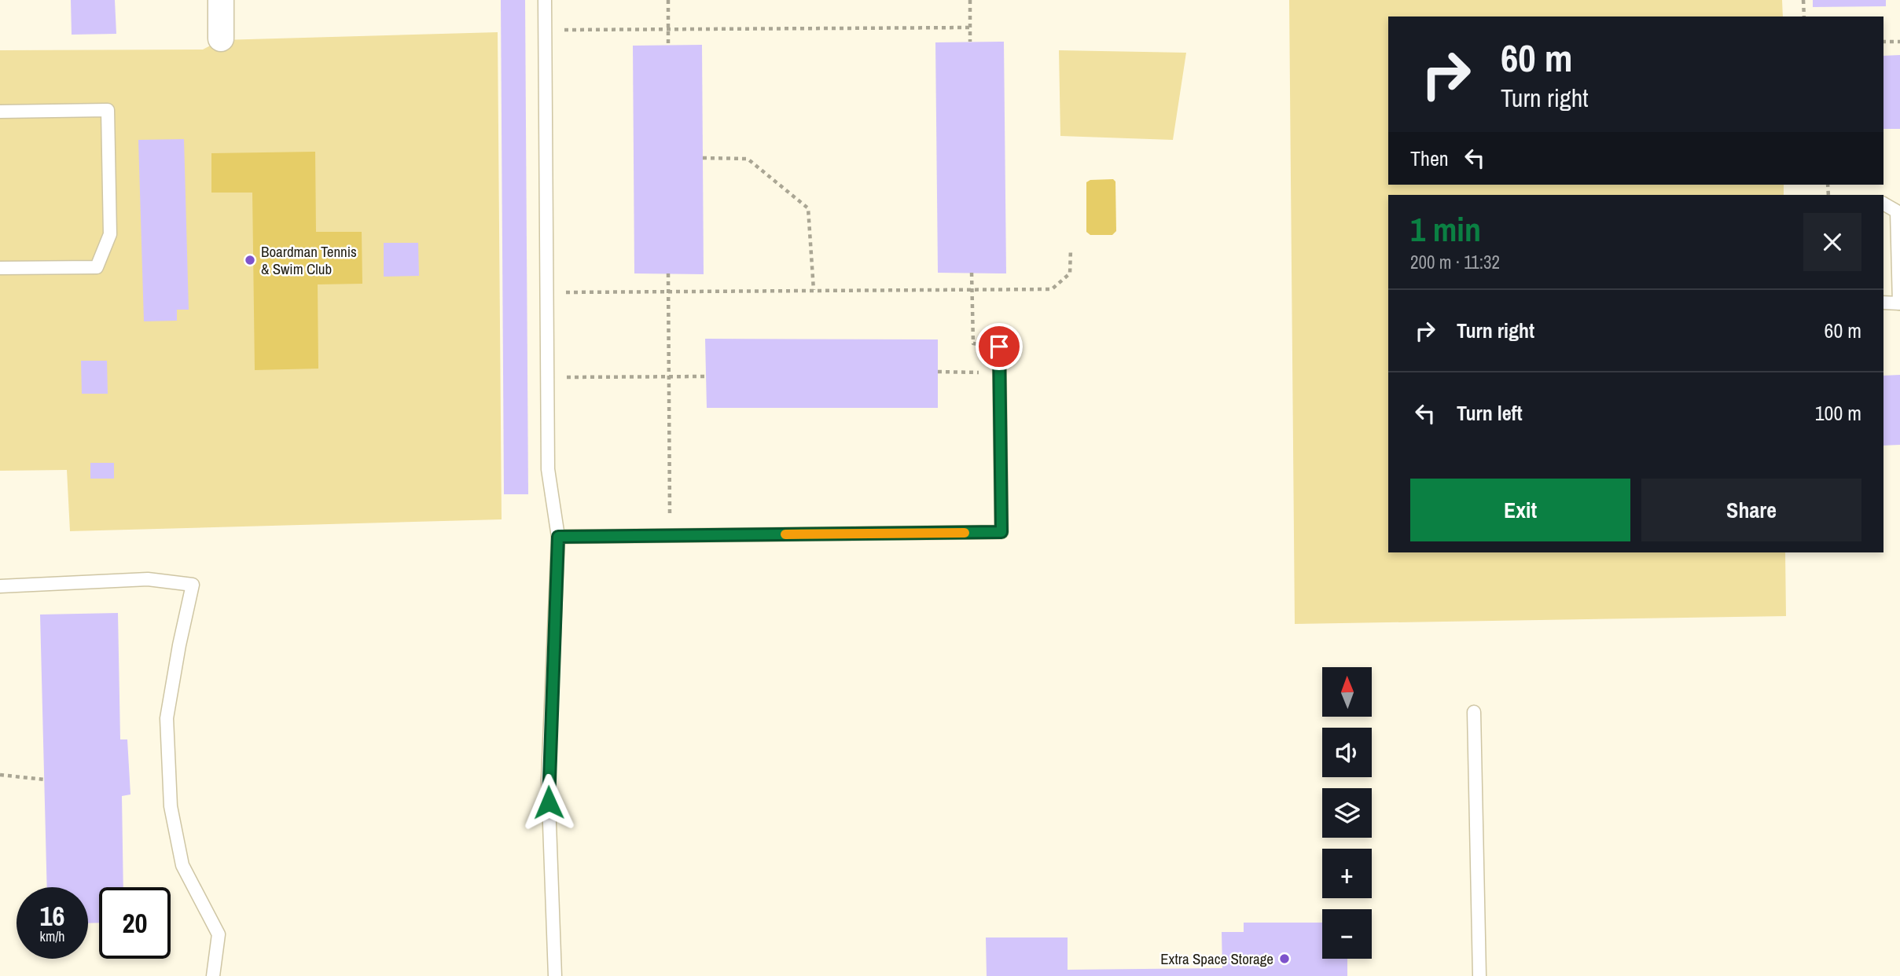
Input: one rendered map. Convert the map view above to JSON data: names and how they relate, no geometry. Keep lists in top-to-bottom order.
{
  "places": ["Boardman Tennis & Swim Club", "Extra Space Storage"],
  "north": "top",
  "page": {
    "turn": ["60 m", "Turn right"],
    "then": "Then",
    "heading": ["1 min", "200 m · 11:32"],
    "list": [
      {
        "name": "Turn right",
        "value": "60 m"
      },
      {
        "name": "Turn left",
        "value": "100 m"
      }
    ],
    "buttons": ["Exit", "Share"],
    "map_buttons": ["+", "−"],
    "speed": "16 km/h",
    "limit": "20"
  }
}
